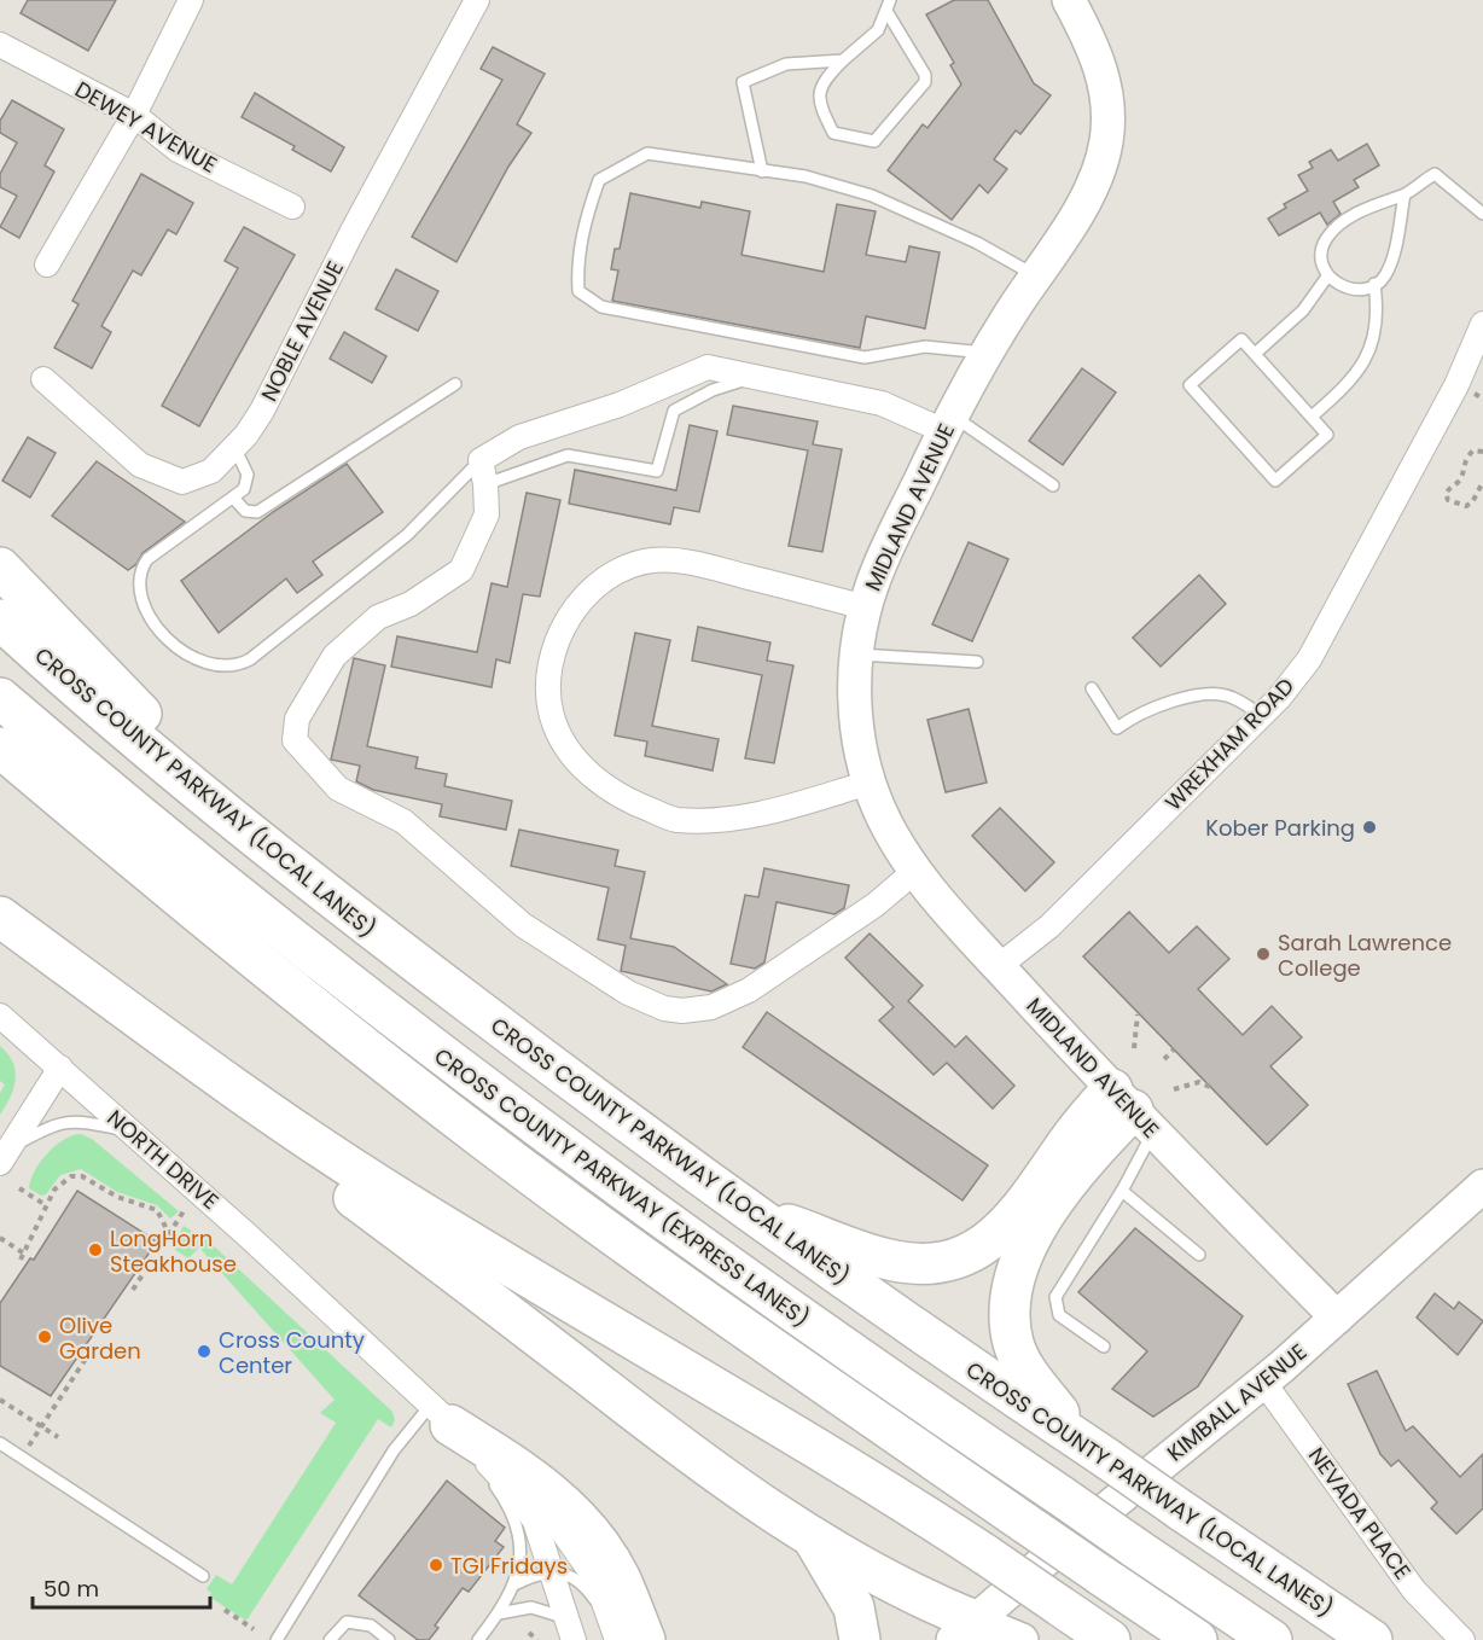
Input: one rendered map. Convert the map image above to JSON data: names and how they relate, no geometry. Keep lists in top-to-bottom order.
{
  "streets": {
    "highway": ["CROSS COUNTY PARKWAY (LOCAL LANES)", "CROSS COUNTY PARKWAY (EXPRESS LANES)"],
    "street": [
      "DEWEY AVENUE",
      "NOBLE AVENUE",
      "MIDLAND AVENUE",
      "WREXHAM ROAD",
      "NORTH DRIVE",
      "KIMBALL AVENUE",
      "NEVADA PLACE"
    ]
  },
  "crossings": [
    ["MIDLAND AVENUE", "WREXHAM ROAD"],
    ["MIDLAND AVENUE", "KIMBALL AVENUE"],
    ["KIMBALL AVENUE", "NEVADA PLACE"]
  ],
  "places": [
    "Kober Parking",
    "Sarah Lawrence College",
    "LongHorn Steakhouse",
    "Olive Garden",
    "Cross County Center",
    "TGI Fridays"
  ],
  "scale_bar": "50 m"
}
